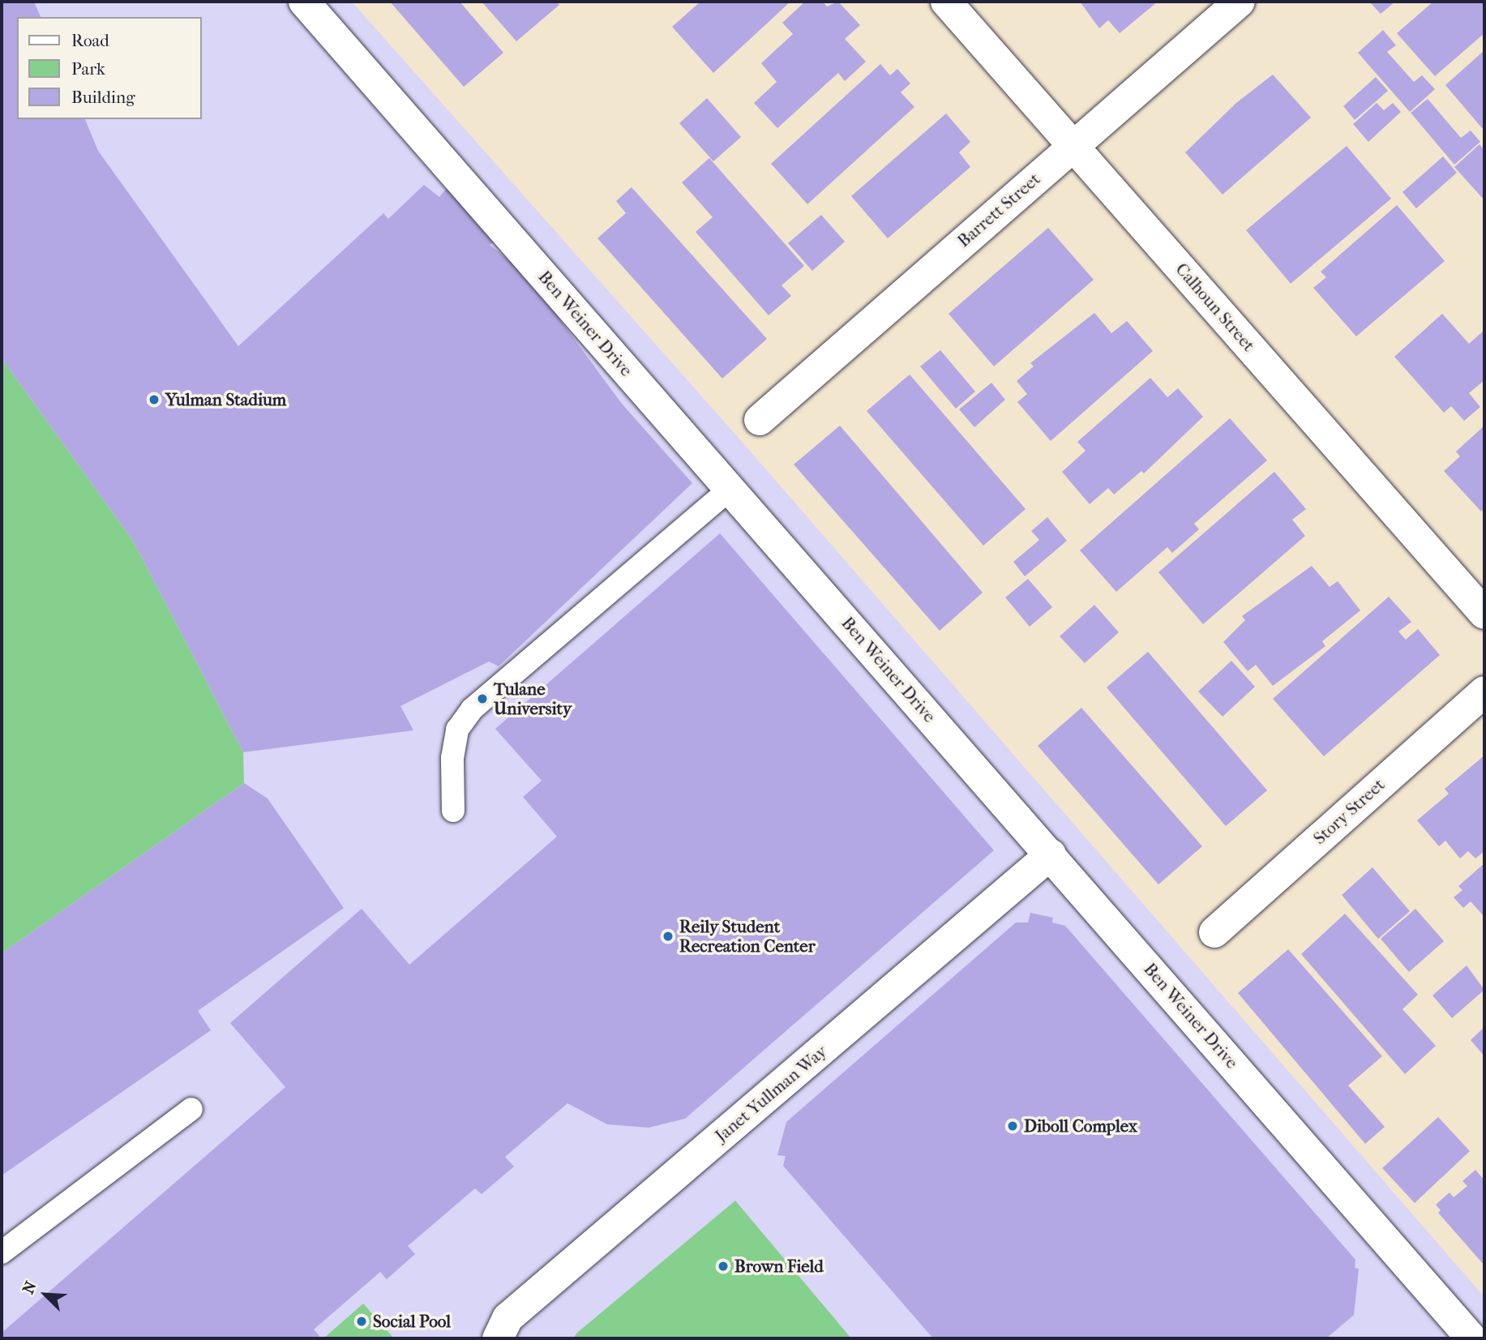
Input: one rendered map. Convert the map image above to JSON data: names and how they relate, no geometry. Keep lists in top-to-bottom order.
{
  "streets": {
    "street": [
      "Barrett Street",
      "Calhoun Street",
      "Ben Weiner Drive",
      "Story Street",
      "Janet Yullman Way"
    ]
  },
  "crossings": [
    ["Barrett Street", "Calhoun Street"],
    ["Ben Weiner Drive", "Janet Yullman Way"]
  ],
  "places": [
    "Yulman Stadium",
    "Tulane University",
    "Reily Student Recreation Center",
    "Diboll Complex",
    "Brown Field",
    "Social Pool"
  ],
  "legend": ["Road", "Park", "Building"],
  "north": "top left"
}
